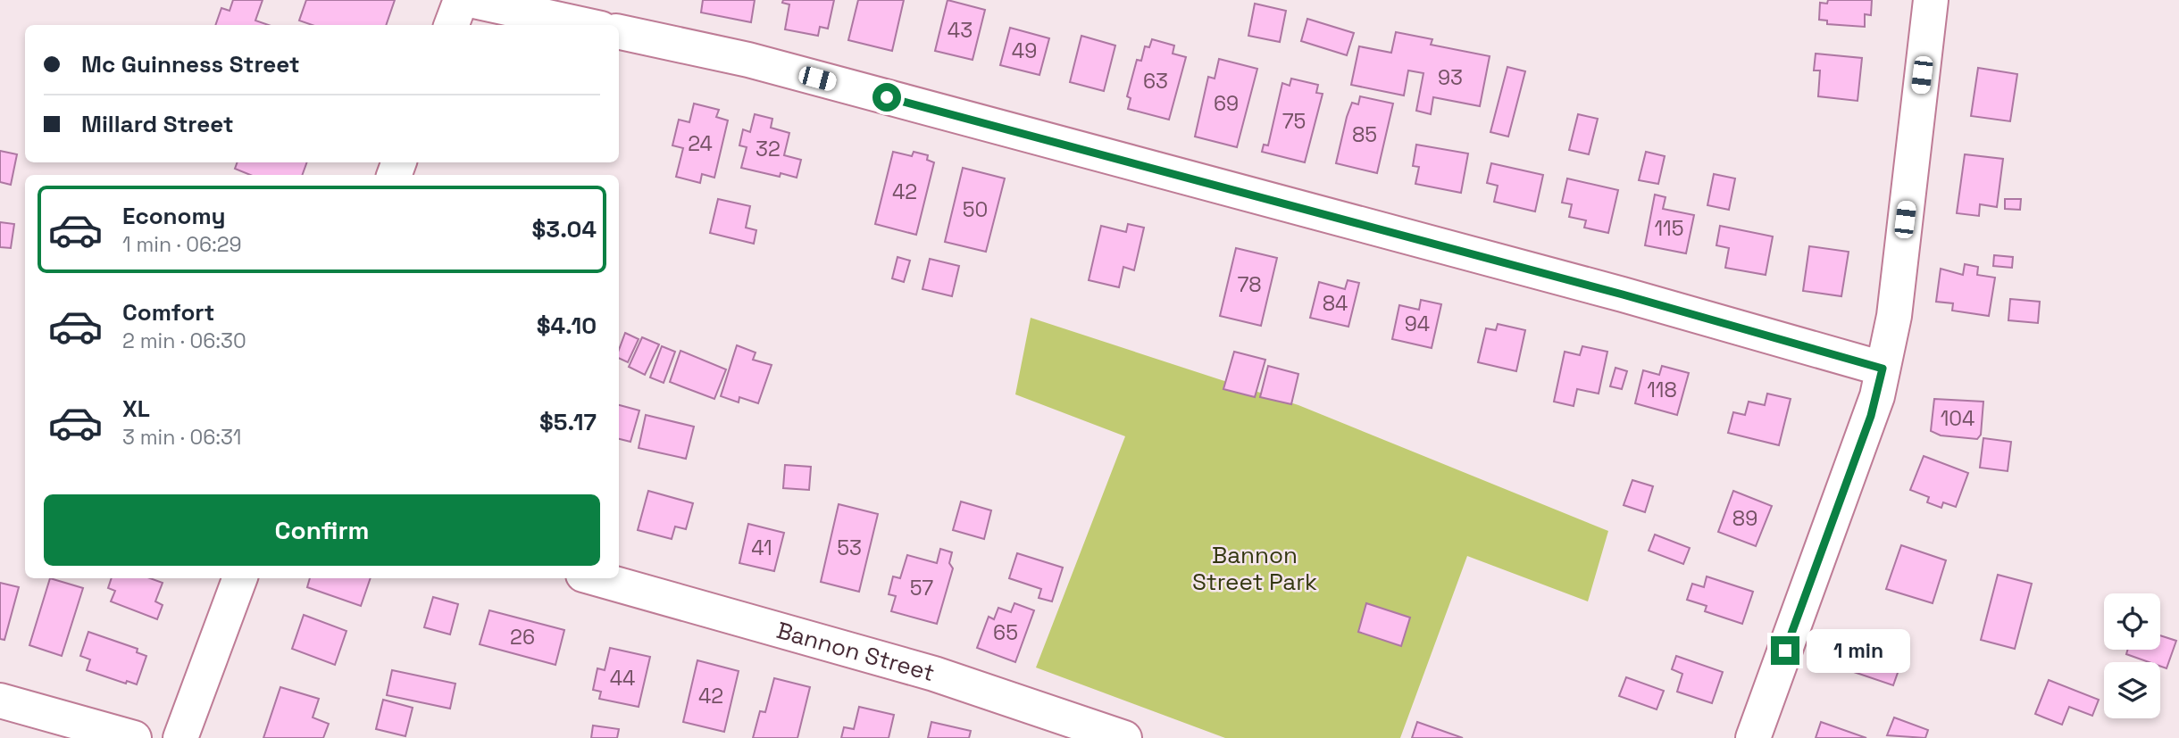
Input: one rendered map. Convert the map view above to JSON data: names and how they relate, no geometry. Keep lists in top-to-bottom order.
{
  "streets": {
    "street": ["Bannon Street"]
  },
  "parks": ["Bannon Street Park"],
  "house_numbers": [
    "43",
    "49",
    "93",
    "63",
    "69",
    "75",
    "85",
    "24",
    "32",
    "42",
    "50",
    "115",
    "78",
    "84",
    "94",
    "118",
    "104",
    "89",
    "41",
    "53",
    "57",
    "65",
    "26",
    "44",
    "42"
  ],
  "page": {
    "banner": ["Mc Guinness Street", "Millard Street"],
    "list": [
      {
        "name": "Economy",
        "note": "1 min · 06:29",
        "value": "$3.04"
      },
      {
        "name": "Comfort",
        "note": "2 min · 06:30",
        "value": "$4.10"
      },
      {
        "name": "XL",
        "note": "3 min · 06:31",
        "value": "$5.17"
      }
    ],
    "buttons": "Confirm",
    "bubble": "1 min"
  }
}
